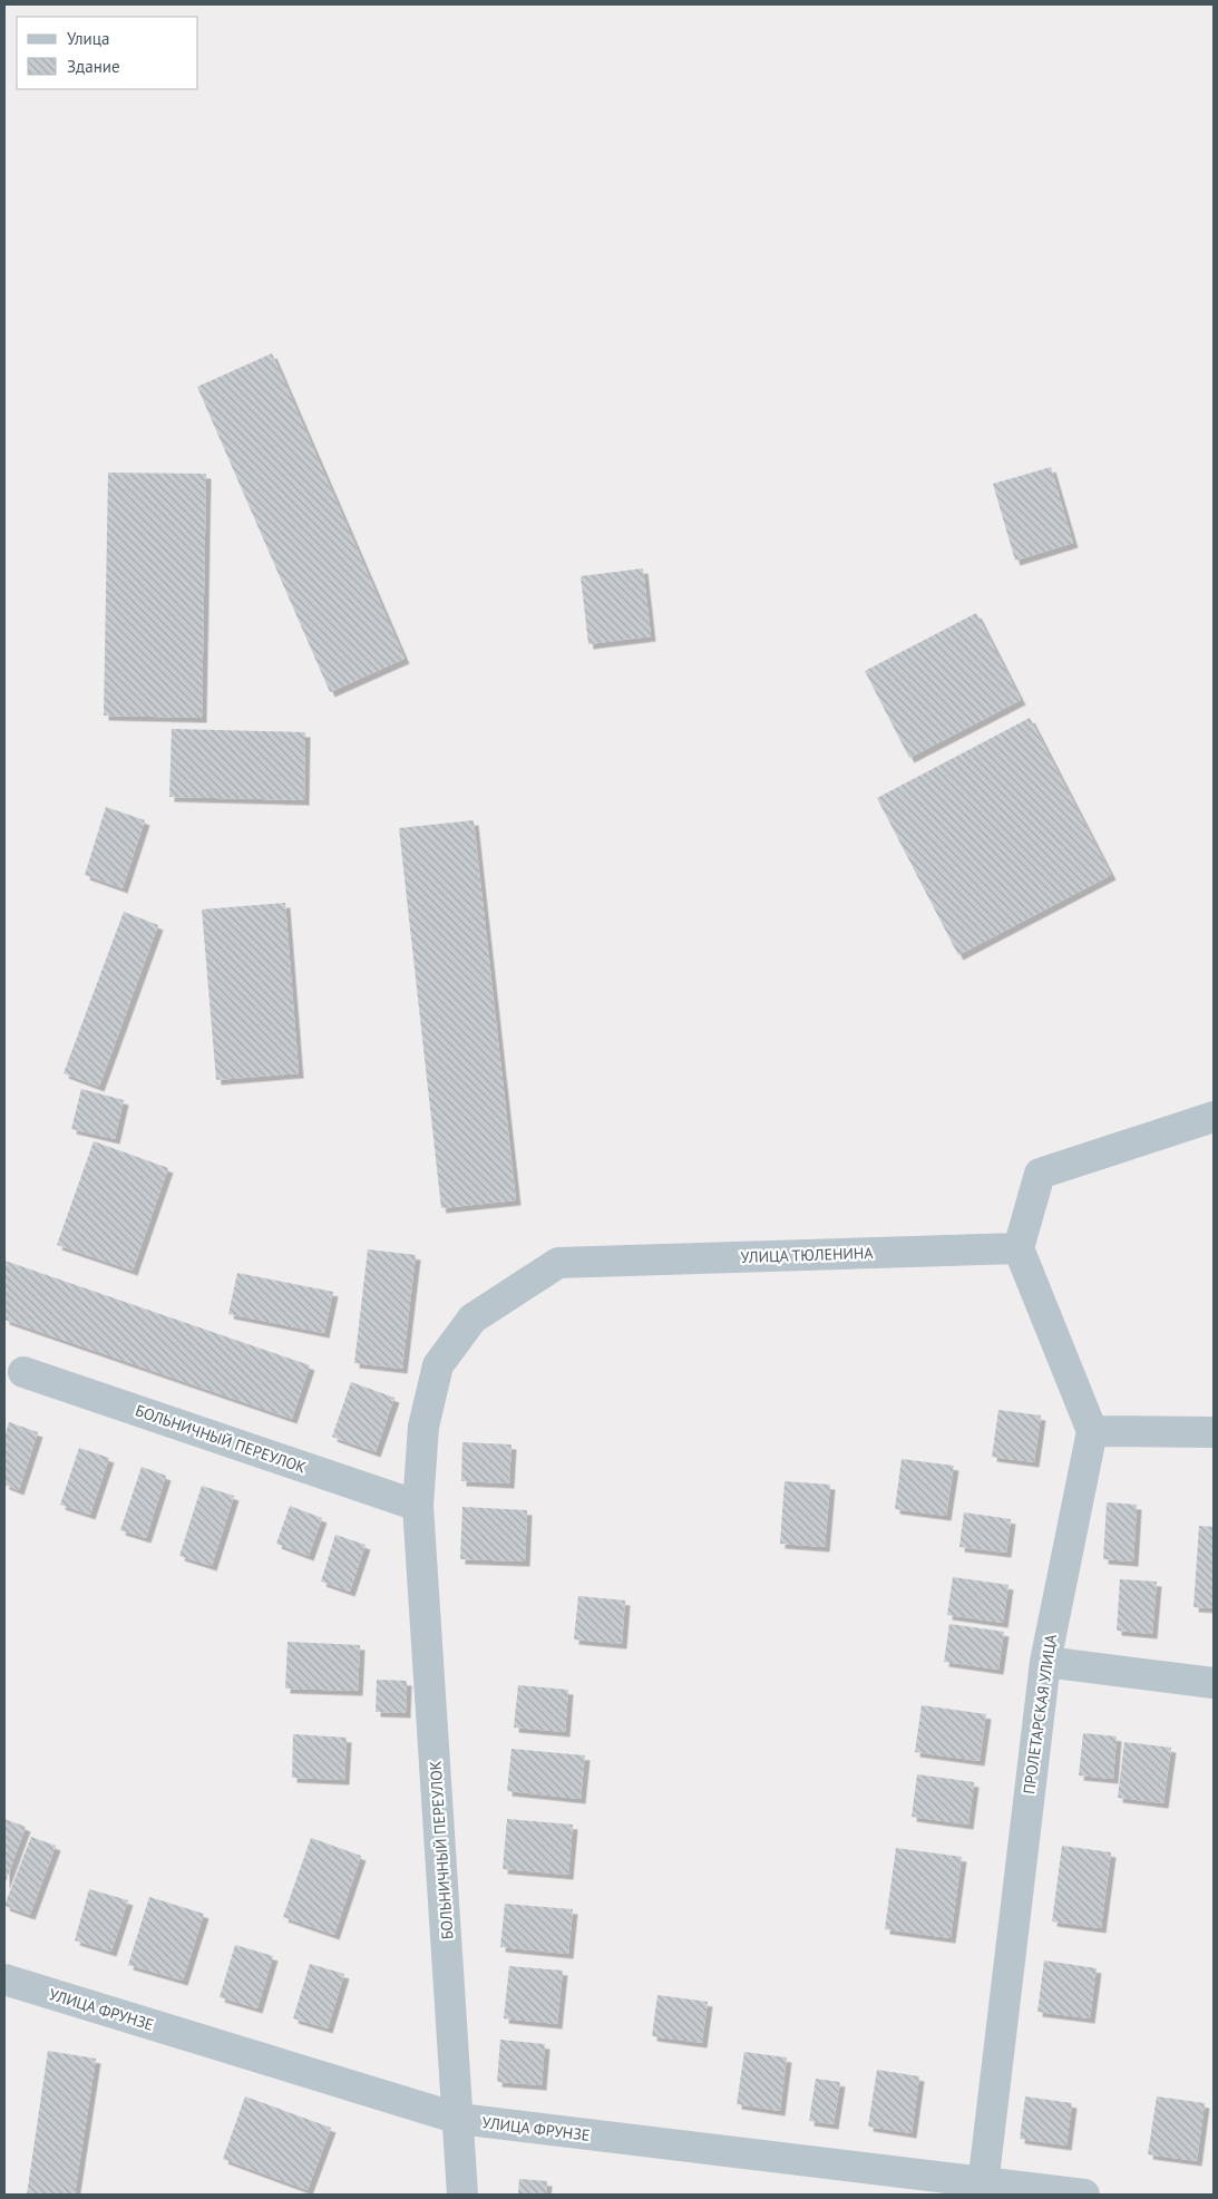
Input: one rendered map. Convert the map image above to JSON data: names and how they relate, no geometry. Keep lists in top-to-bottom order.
{
  "streets": {
    "street": [
      "УЛИЦА ТЮЛЕНИНА",
      "БОЛЬНИЧНЫЙ ПЕРЕУЛОК",
      "ПРОЛЕТАРСКАЯ УЛИЦА",
      "УЛИЦА ФРУНЗЕ"
    ]
  },
  "crossings": [
    ["УЛИЦА ТЮЛЕНИНА", "БОЛЬНИЧНЫЙ ПЕРЕУЛОК"],
    ["БОЛЬНИЧНЫЙ ПЕРЕУЛОК", "УЛИЦА ФРУНЗЕ"],
    ["ПРОЛЕТАРСКАЯ УЛИЦА", "УЛИЦА ФРУНЗЕ"]
  ],
  "legend": ["Улица", "Здание"]
}
